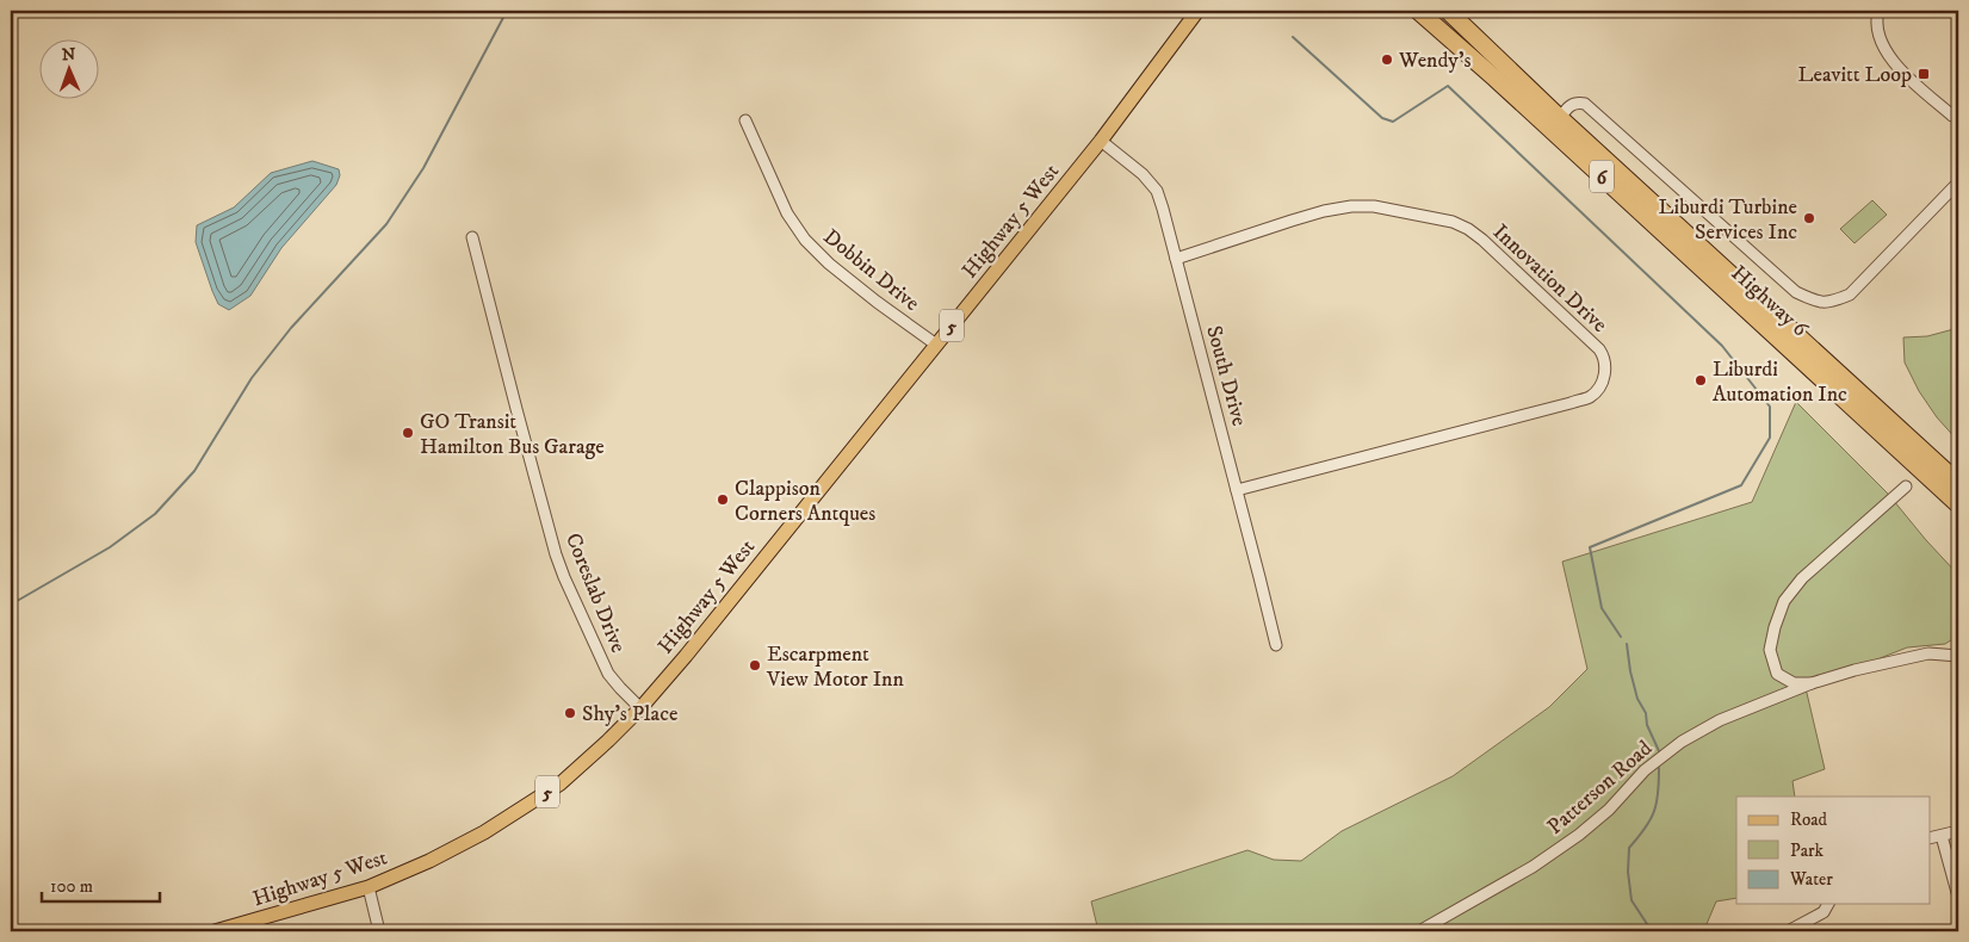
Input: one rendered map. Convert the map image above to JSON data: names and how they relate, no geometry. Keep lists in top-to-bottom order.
{
  "streets": {
    "highway": ["6", "Highway 6"],
    "main road": ["Highway 5 West", "5"],
    "street": [
      "Dobbin Drive",
      "Innovation Drive",
      "South Drive",
      "Coreslab Drive",
      "Patterson Road"
    ]
  },
  "crossings": [
    ["Highway 5 West", "Dobbin Drive"],
    ["Highway 5 West", "South Drive"],
    ["Highway 5 West", "Coreslab Drive"],
    ["Innovation Drive", "South Drive"]
  ],
  "places": {
    "other": [
      "Wendy's",
      "Liburdi Turbine Services Inc",
      "Liburdi Automation Inc",
      "GO Transit Hamilton Bus Garage",
      "Clappison Corners Antques",
      "Escarpment View Motor Inn",
      "Shy's Place"
    ],
    "transit": ["Leavitt Loop"]
  },
  "legend": ["Road", "Park", "Water"],
  "scale_bar": "100 m",
  "north": "top"
}
